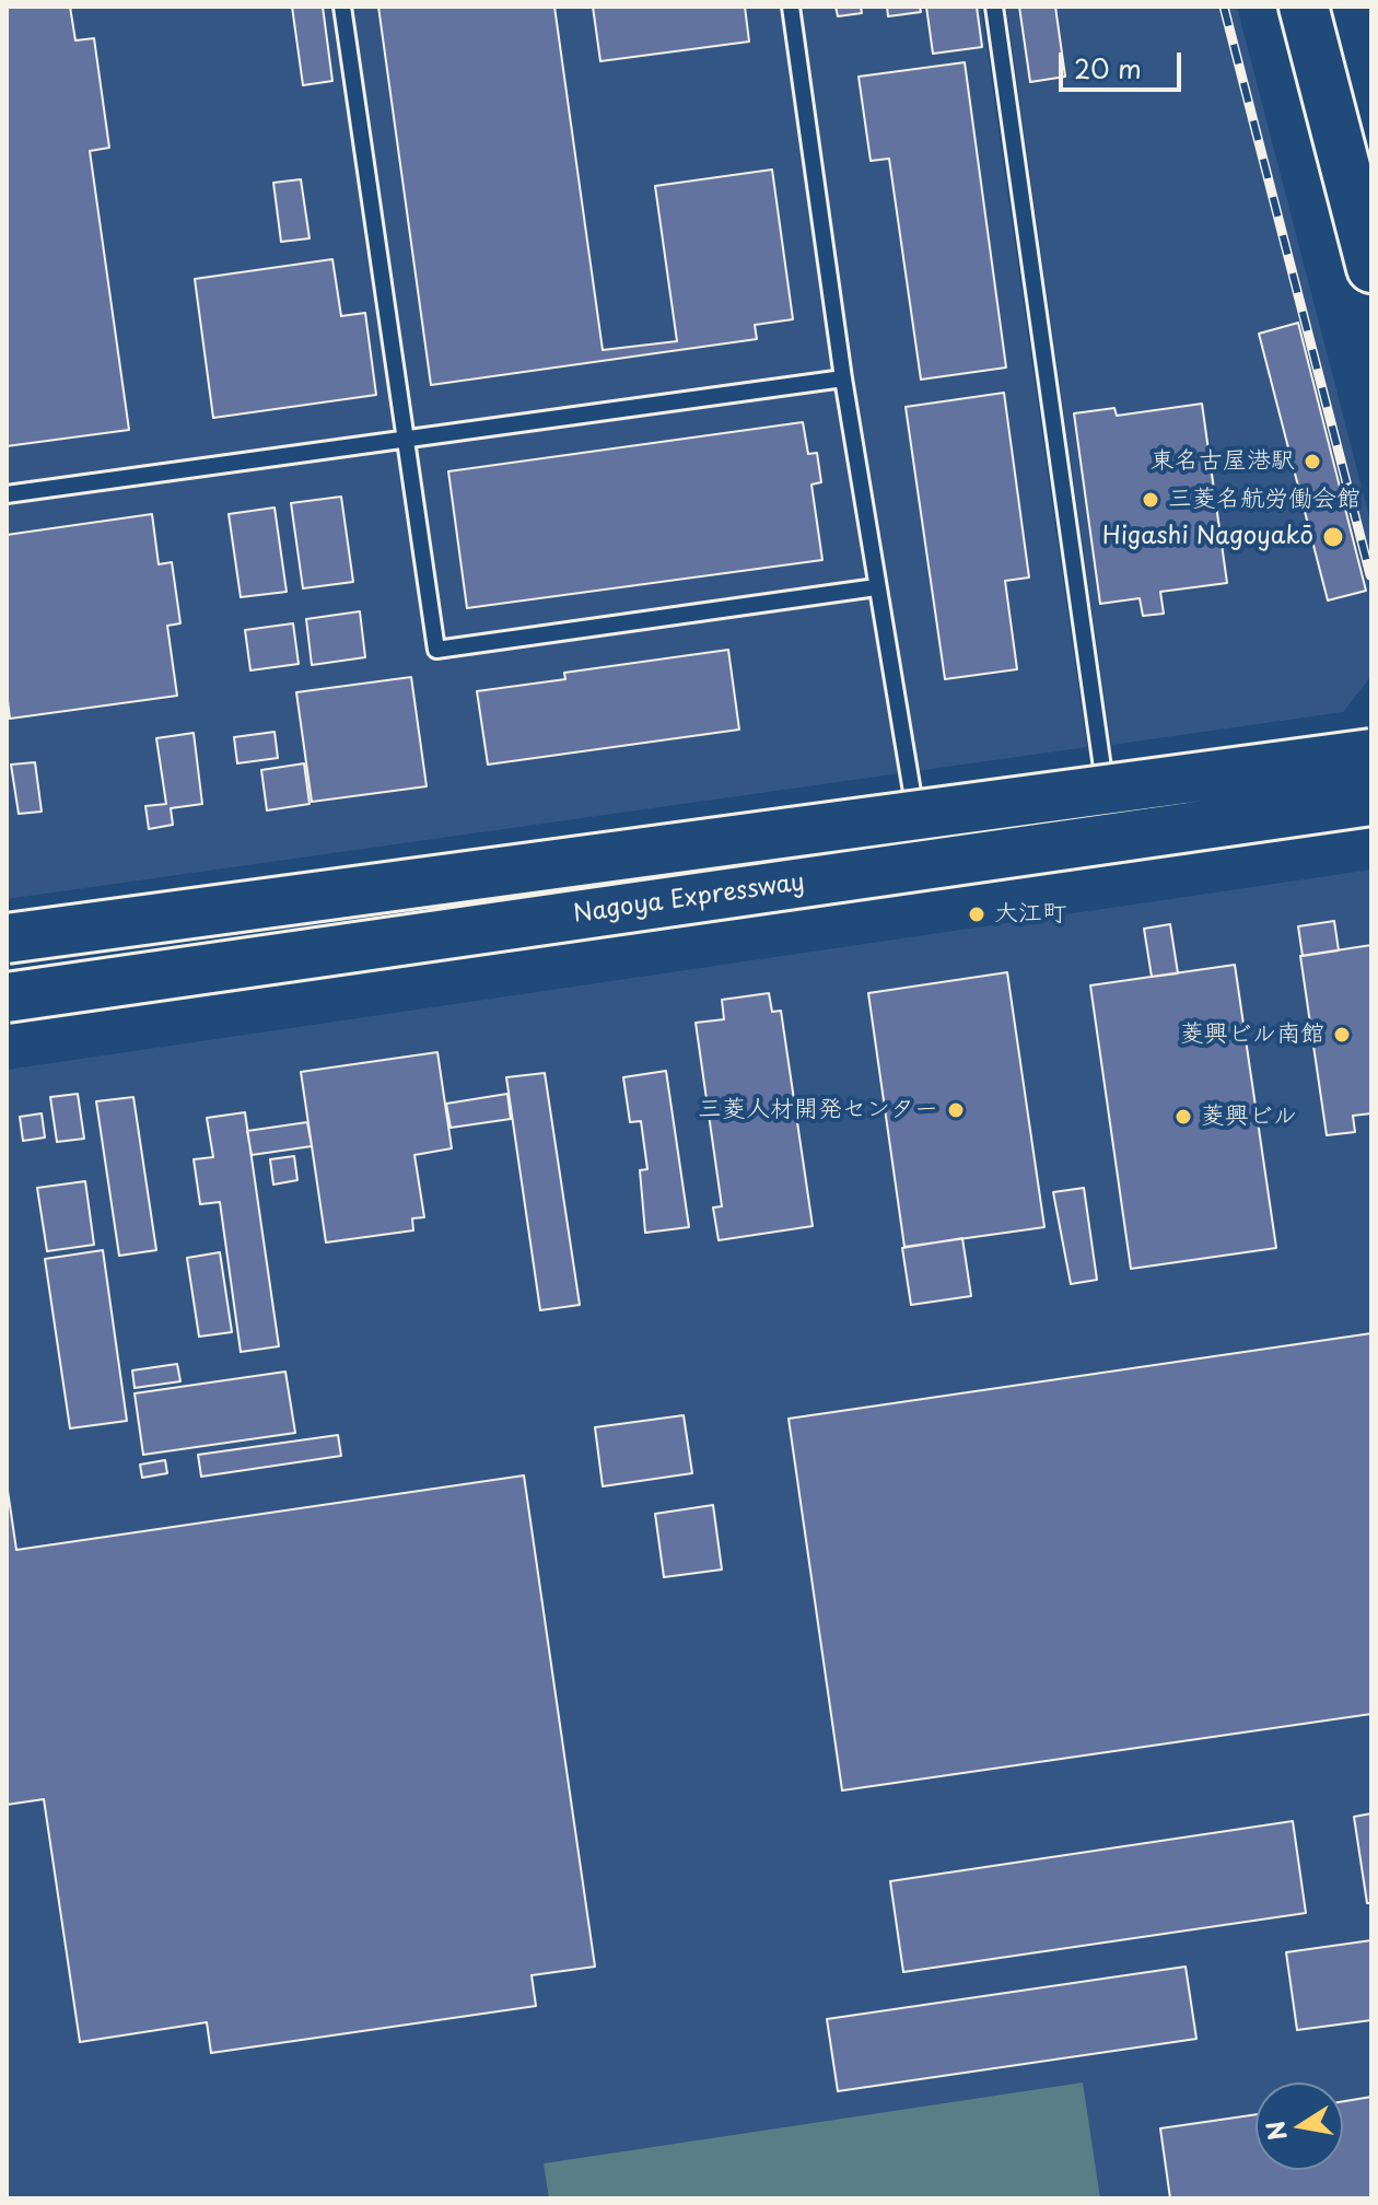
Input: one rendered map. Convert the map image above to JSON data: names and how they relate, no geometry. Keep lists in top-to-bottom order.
{
  "streets": {
    "main road": ["Nagoya Expressway"]
  },
  "places": [
    "東名古屋港駅",
    "三菱名航労働会館",
    "Higashi Nagoyakō",
    "大江町",
    "菱興ビル南館",
    "三菱人材開発センター",
    "菱興ビル"
  ],
  "scale_bar": "20 m",
  "north": "left"
}
